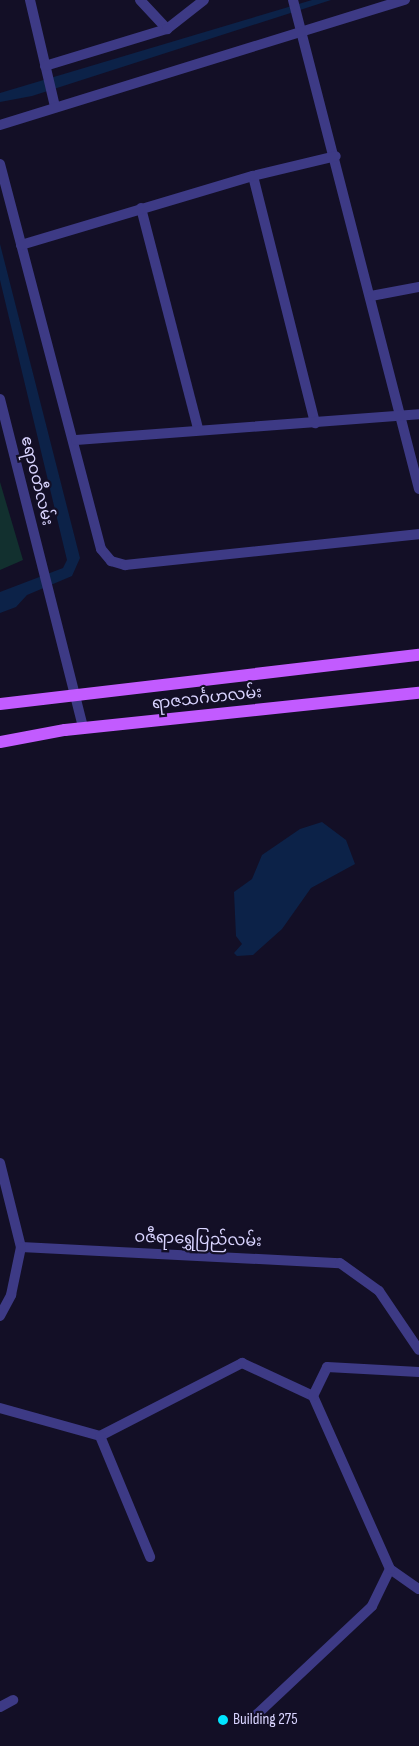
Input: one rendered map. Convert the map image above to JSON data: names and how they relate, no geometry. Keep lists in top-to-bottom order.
{
  "streets": {
    "main road": ["ရာဇသင်္ဂဟလမ်း"],
    "street": ["ဧရာဝတီလမ်း", "ဝဇီရာရွှေပြည်လမ်း"]
  },
  "crossings": [
    ["ဧရာဝတီလမ်း", "ရာဇသင်္ဂဟလမ်း"]
  ],
  "places": ["Building 275"]
}
